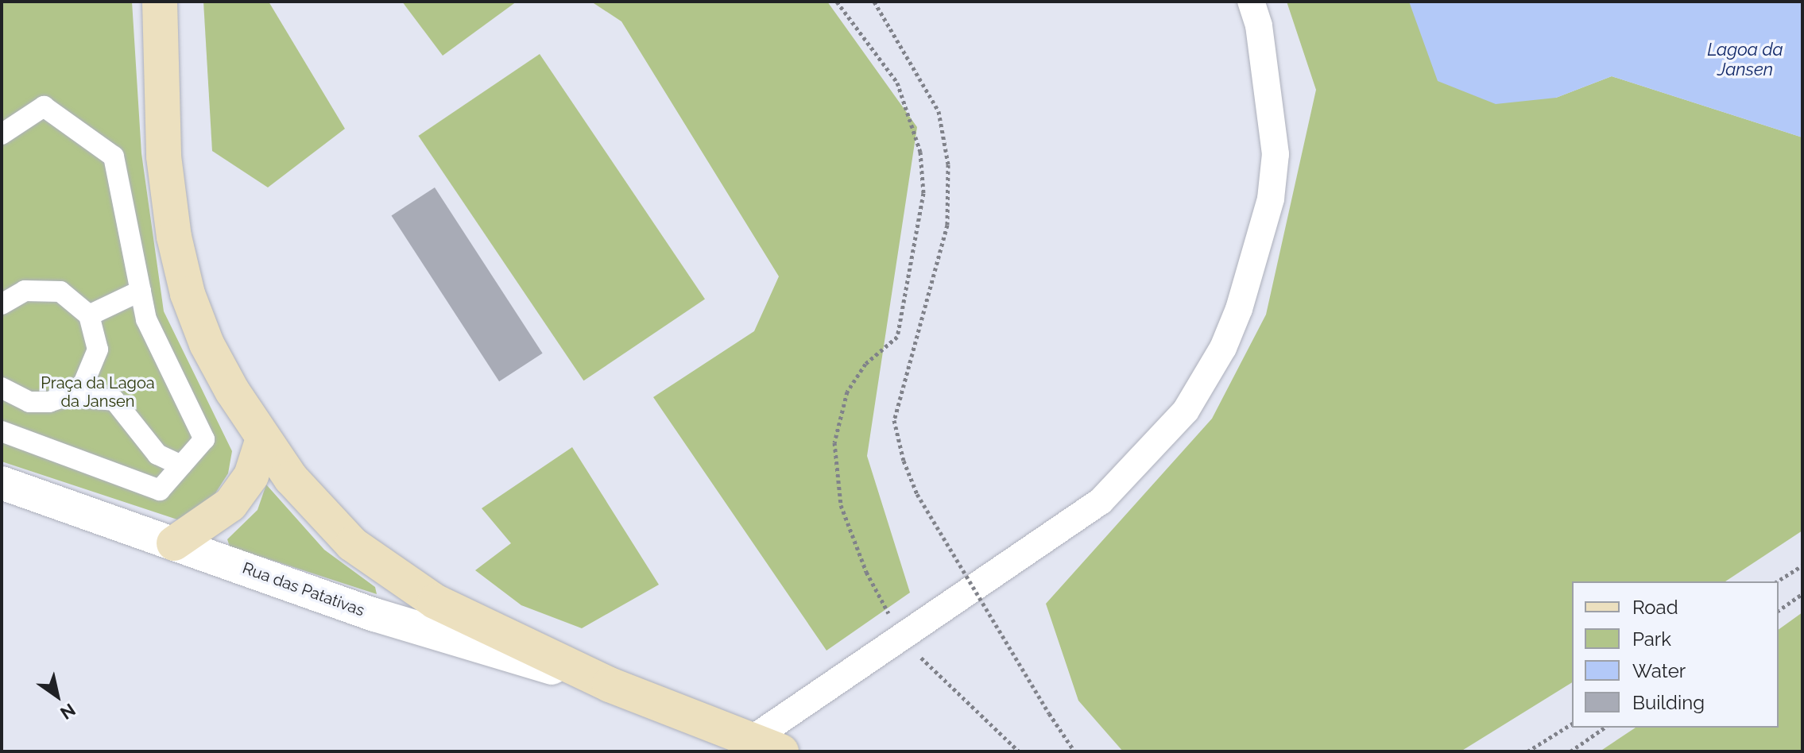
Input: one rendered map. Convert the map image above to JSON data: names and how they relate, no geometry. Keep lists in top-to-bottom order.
{
  "streets": {
    "street": ["Rua das Patativas"]
  },
  "water": ["Lagoa da Jansen"],
  "parks": ["Praça da Lagoa da Jansen"],
  "legend": [
    "Road",
    "Park",
    "Water",
    "Building"
  ],
  "north": "bottom right"
}
